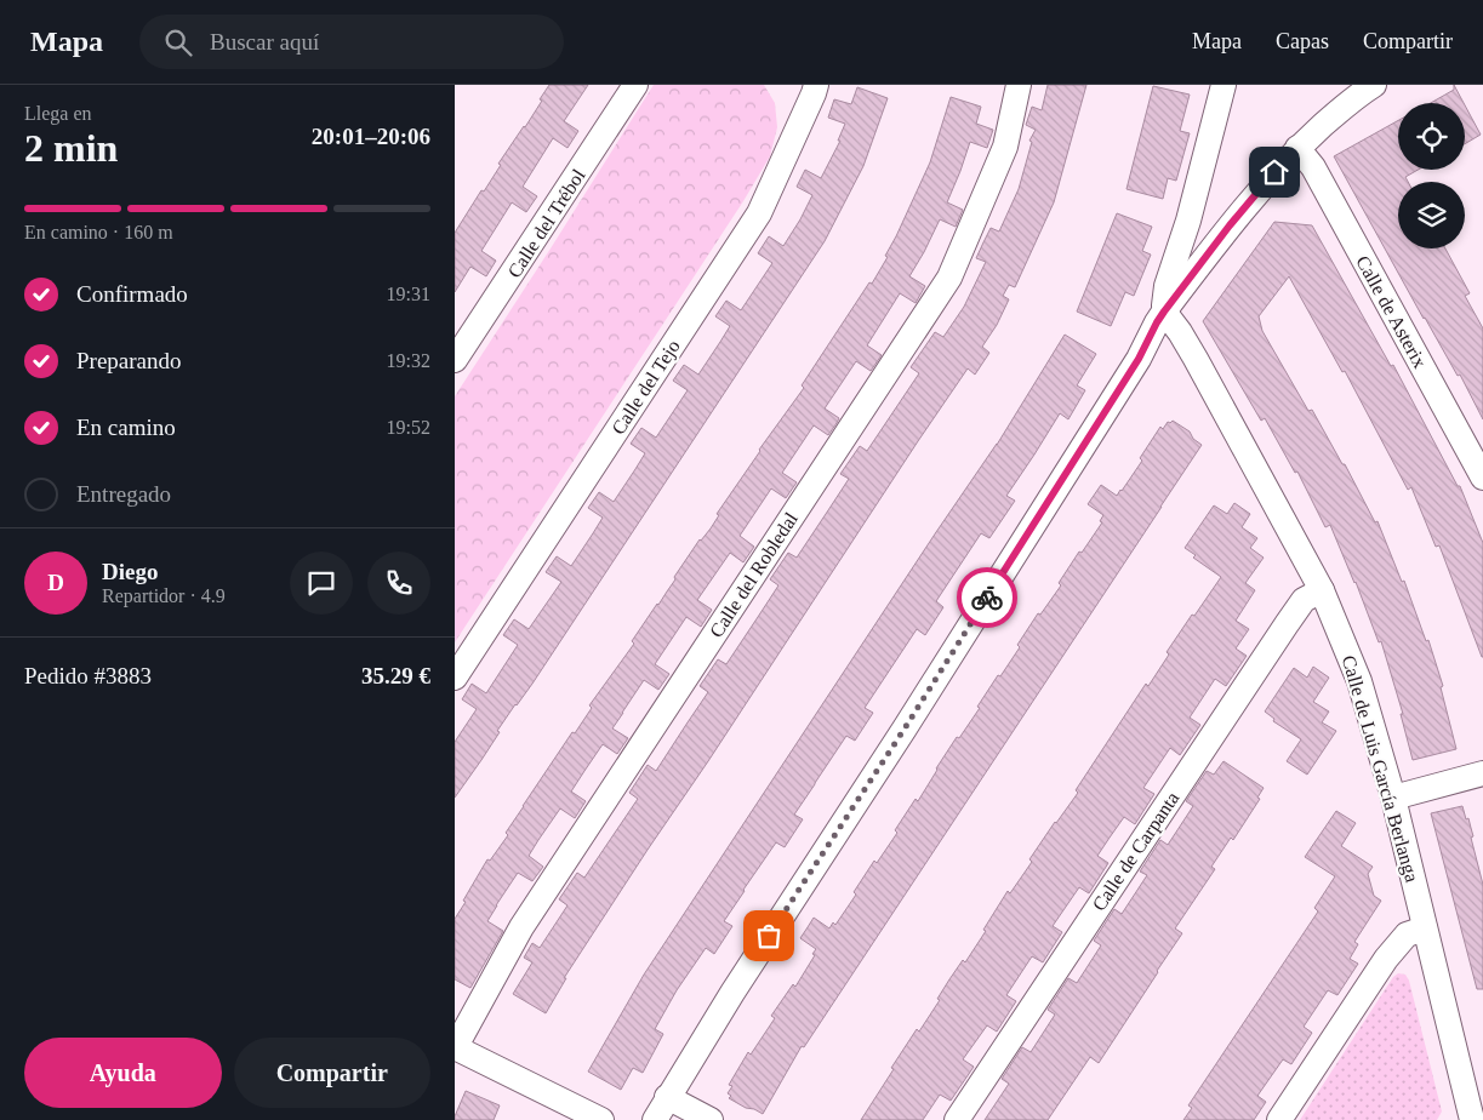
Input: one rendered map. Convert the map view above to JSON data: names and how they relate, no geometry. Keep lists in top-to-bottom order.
{
  "streets": {
    "street": [
      "Calle del Trébol",
      "Calle de Asterix",
      "Calle del Tejo",
      "Calle del Robledal",
      "Calle de Luis García Berlanga",
      "Calle de Carpanta"
    ]
  },
  "crossings": [
    ["Calle de Luis García Berlanga", "Calle de Carpanta"]
  ],
  "page": {
    "header": "Mapa",
    "search": "Buscar aquí",
    "nav": ["Mapa", "Capas", "Compartir"],
    "heading": ["2 min", "Llega en", "20:01–20:06"],
    "panel": [
      "Diego",
      "Repartidor · 4.9",
      "Pedido #3883",
      "35.29 €"
    ],
    "bar": "En camino · 160 m",
    "list": [
      ["Confirmado", "19:31"],
      ["Preparando", "19:32"],
      ["En camino", "19:52"],
      "Entregado"
    ],
    "round": "D",
    "buttons": ["Ayuda", "Compartir"]
  }
}
